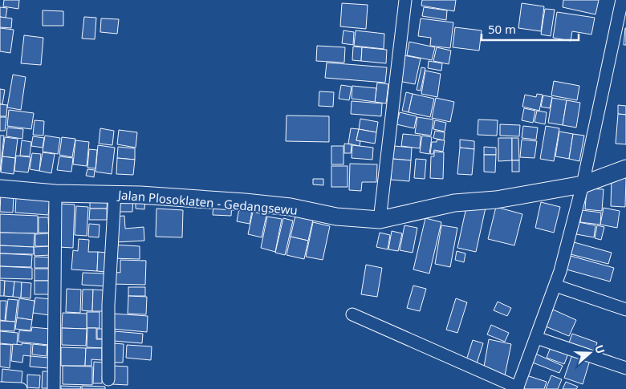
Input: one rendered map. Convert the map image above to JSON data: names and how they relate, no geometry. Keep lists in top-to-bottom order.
{
  "streets": {
    "main road": ["Jalan Plosoklaten - Gedangsewu"]
  },
  "scale_bar": "50 m",
  "north": "right"
}
